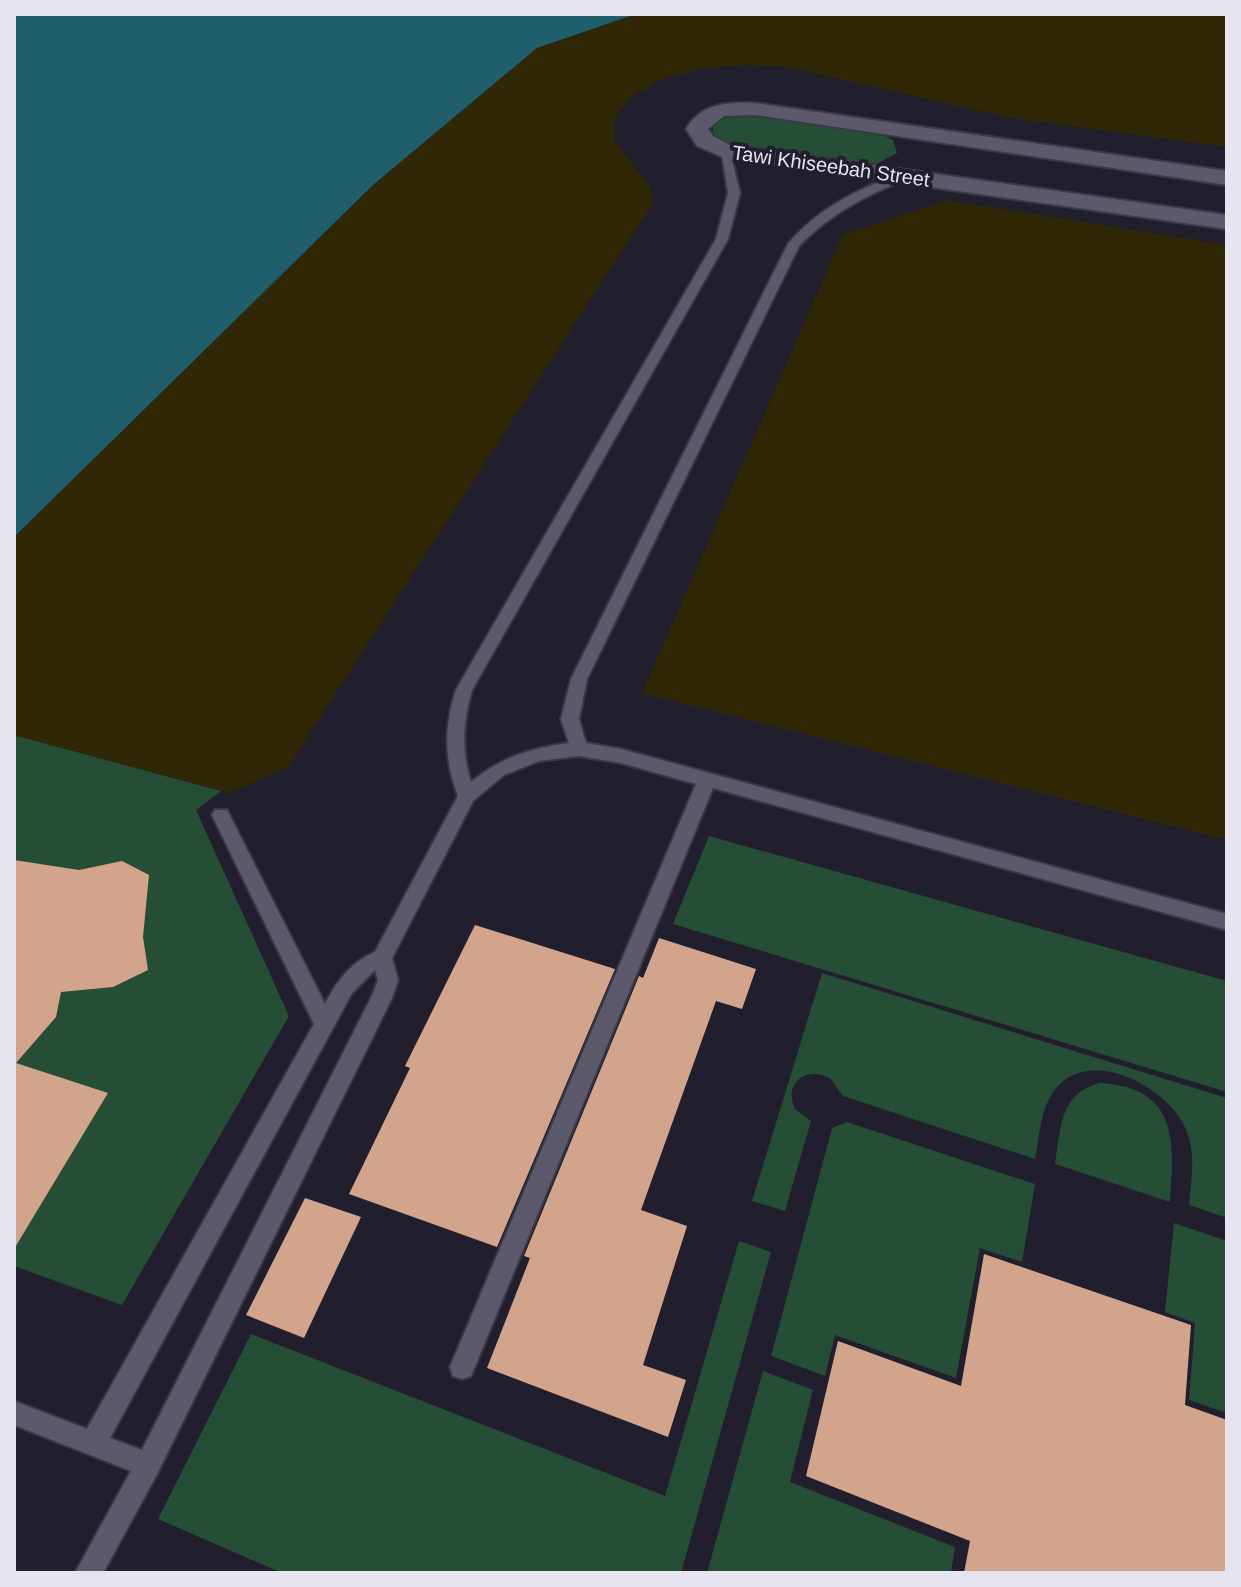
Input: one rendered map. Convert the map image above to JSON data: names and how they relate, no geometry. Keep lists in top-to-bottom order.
{
  "streets": {
    "street": ["Tawi Khiseebah Street"]
  }
}
